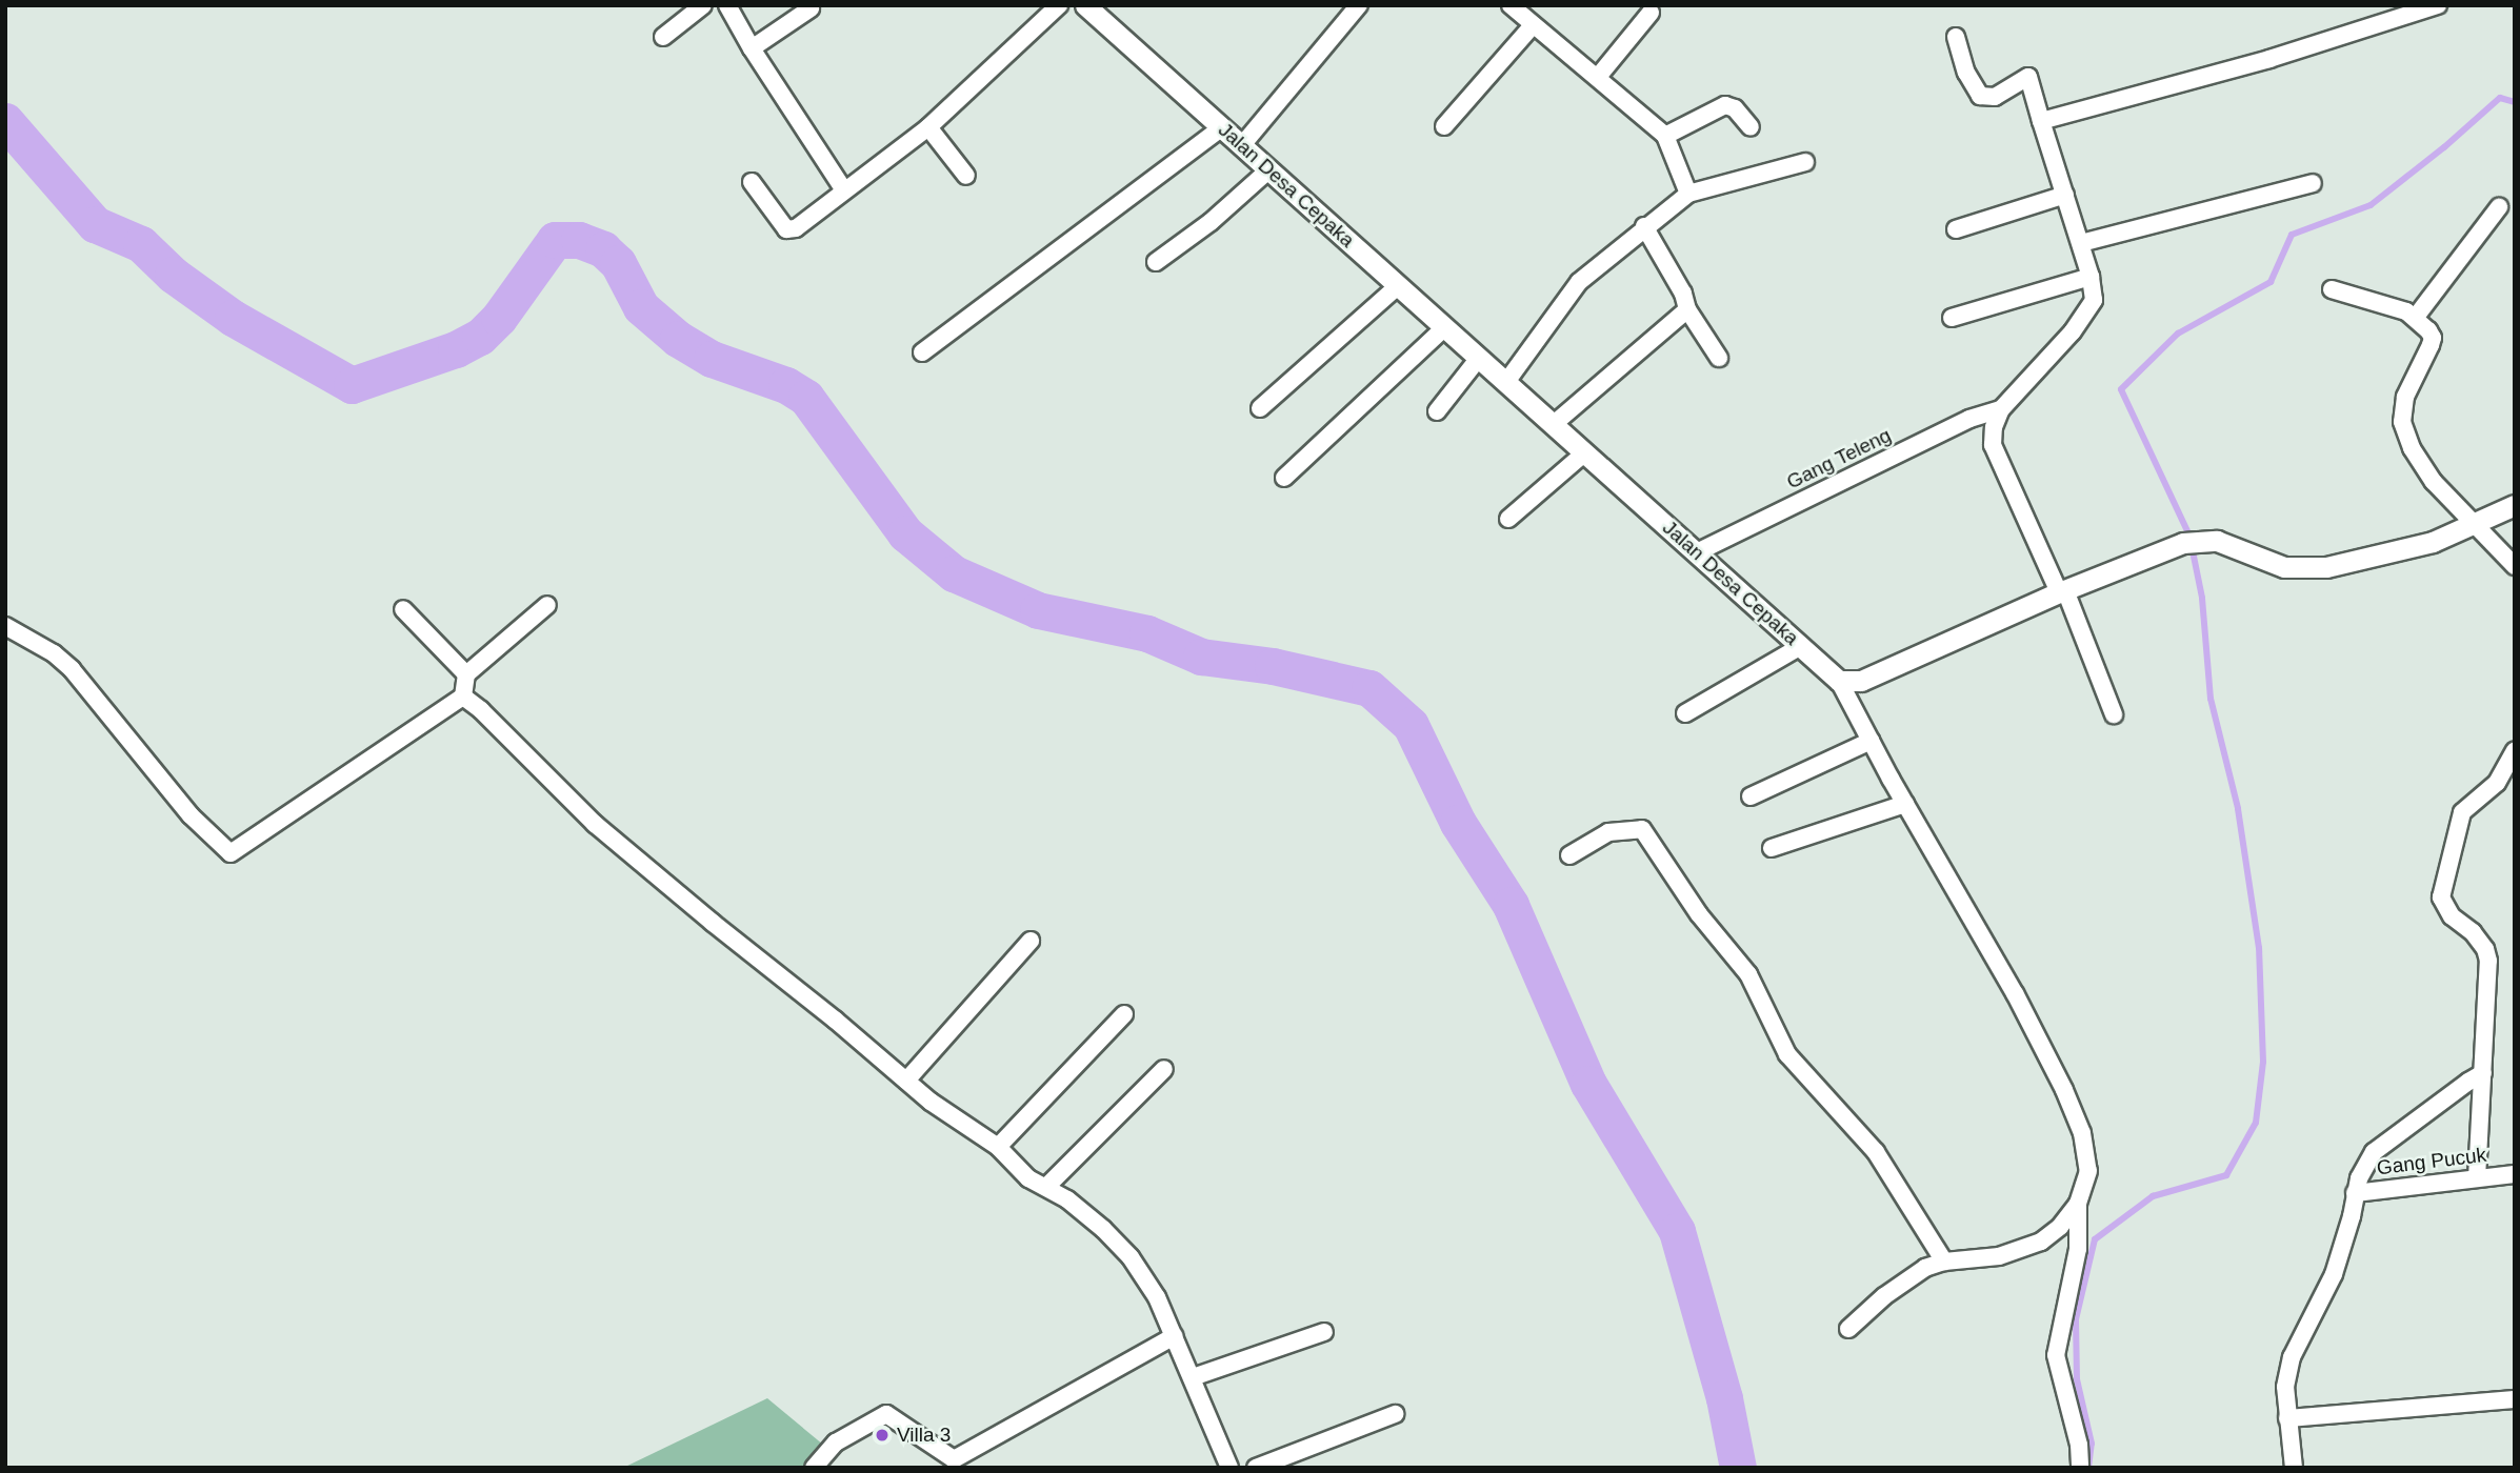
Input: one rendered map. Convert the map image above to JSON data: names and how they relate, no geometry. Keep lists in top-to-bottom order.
{
  "streets": {
    "street": ["Jalan Desa Cepaka", "Gang Teleng", "Gang Pucuk"]
  },
  "crossings": [
    ["Jalan Desa Cepaka", "Gang Teleng"]
  ],
  "places": ["Villa 3"]
}
